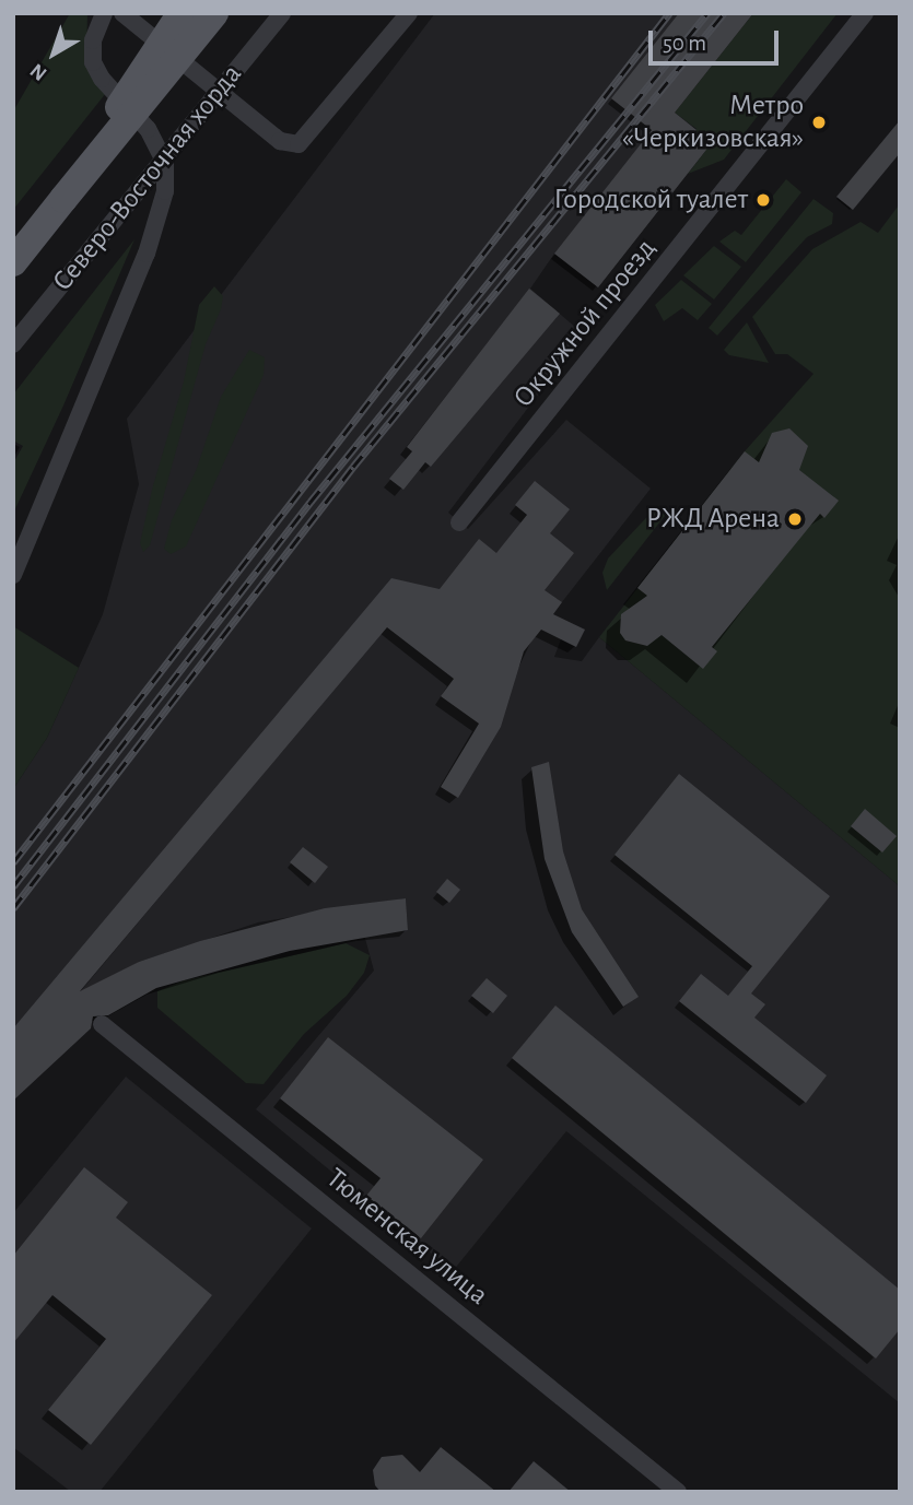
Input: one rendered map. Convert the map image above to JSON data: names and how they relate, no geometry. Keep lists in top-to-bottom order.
{
  "streets": {
    "main road": ["Северо-Восточная хорда"],
    "street": ["Окружной проезд", "Тюменская улица"]
  },
  "places": ["Метро «Черкизовская»", "Городской туалет", "РЖД Арена"],
  "scale_bar": "50 m",
  "north": "bottom left"
}
